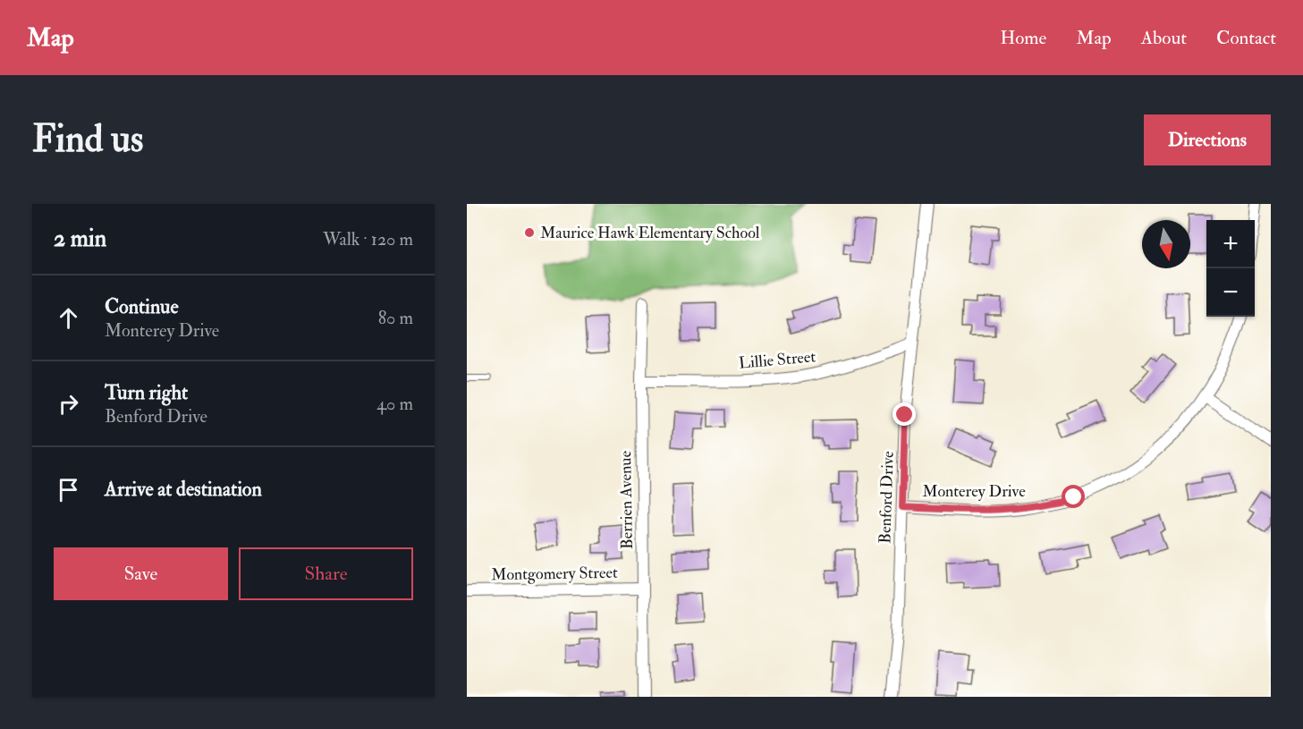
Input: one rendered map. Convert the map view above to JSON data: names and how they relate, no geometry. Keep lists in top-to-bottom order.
{
  "streets": {
    "street": [
      "Lillie Street",
      "Monterey Drive",
      "Benford Drive",
      "Berrien Avenue",
      "Montgomery Street"
    ]
  },
  "crossings": [
    ["Lillie Street", "Benford Drive"],
    ["Lillie Street", "Berrien Avenue"],
    ["Monterey Drive", "Benford Drive"],
    ["Berrien Avenue", "Montgomery Street"]
  ],
  "places": ["Maurice Hawk Elementary School"],
  "north": "bottom",
  "page": {
    "header": "Map",
    "nav": [
      "Home",
      "Map",
      "About",
      "Contact"
    ],
    "buttons": [
      "Directions",
      ["Save", "Share"]
    ],
    "title": "Find us",
    "heading": ["2 min", "Walk · 120 m"],
    "map_buttons": ["+", "−"],
    "list": [
      ["Continue", "Monterey Drive", "80 m"],
      ["Turn right", "Benford Drive", "40 m"],
      "Arrive at destination"
    ]
  }
}
